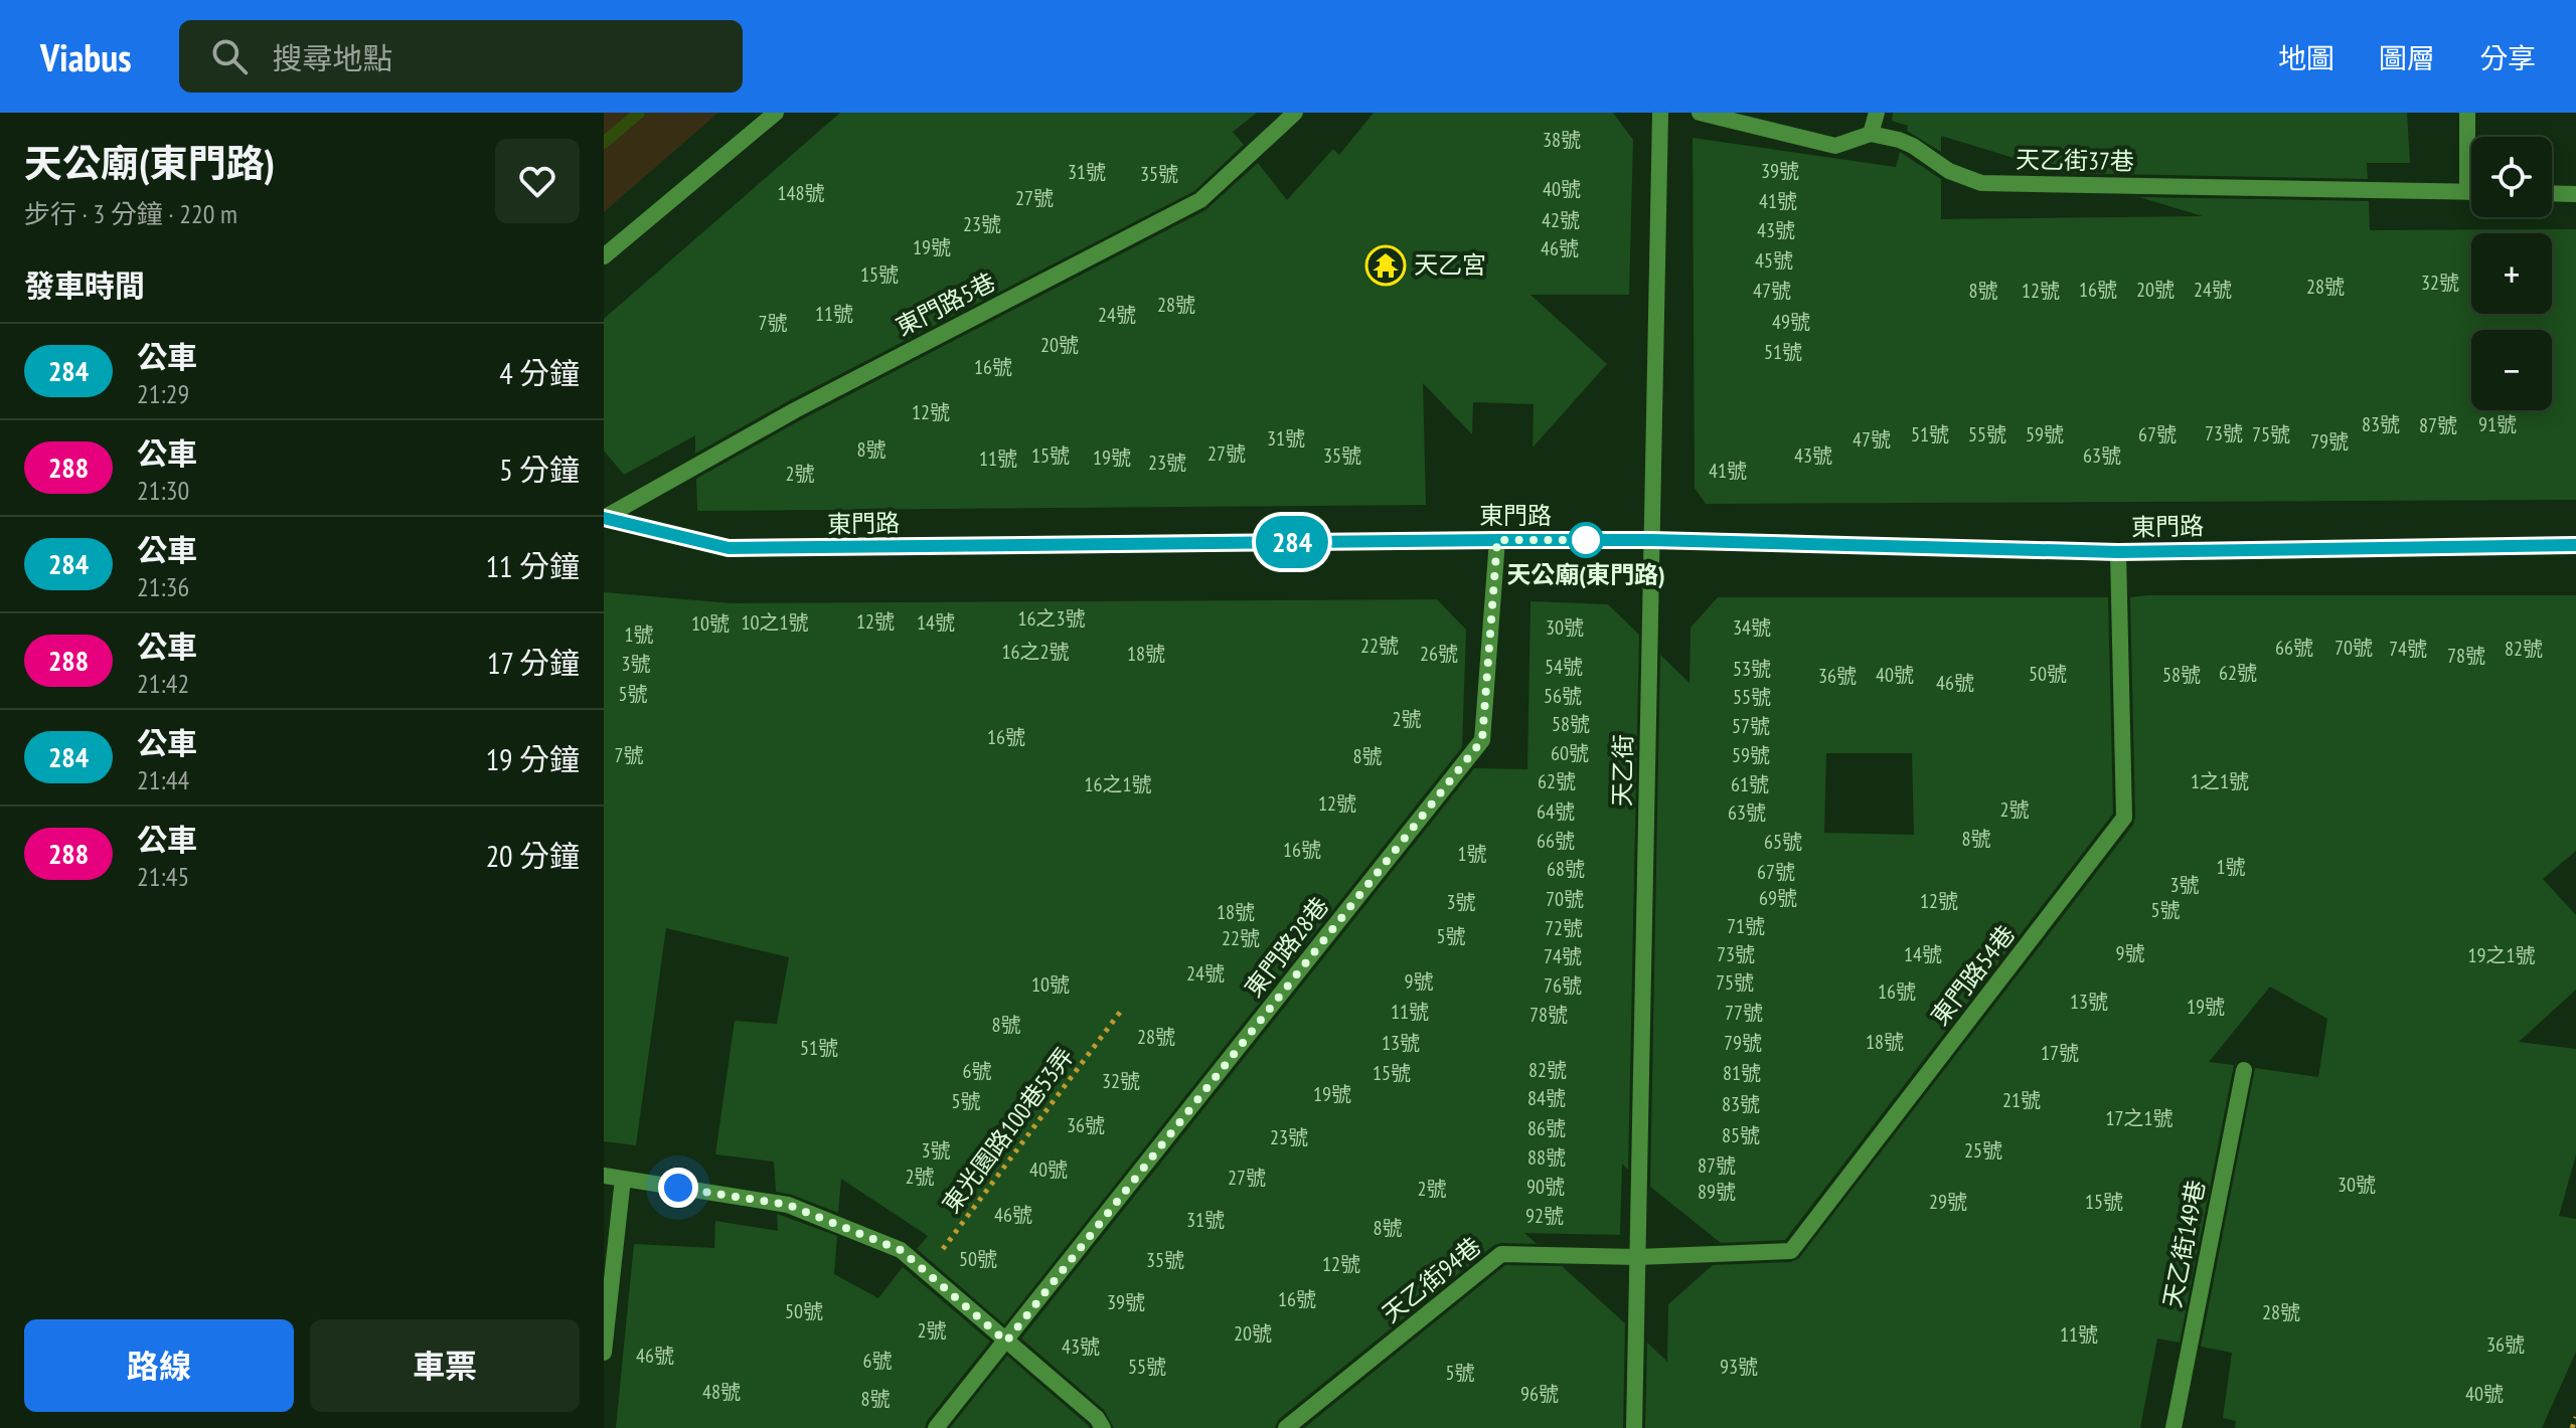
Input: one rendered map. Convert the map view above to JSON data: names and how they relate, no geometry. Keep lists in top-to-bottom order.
{
  "streets": {
    "street": [
      "天乙街37巷",
      "東門路5巷",
      "東門路",
      "天乙街",
      "東門路28巷",
      "東門路54巷",
      "天乙街149巷",
      "天乙街94巷"
    ],
    "path": ["東光園路100巷53弄"]
  },
  "crossings": [
    ["東門路5巷", "東門路"],
    ["東門路", "天乙街"],
    ["東門路", "東門路28巷"],
    ["東門路", "東門路54巷"],
    ["天乙街", "東門路54巷"],
    ["天乙街", "天乙街94巷"],
    ["東門路54巷", "天乙街94巷"]
  ],
  "places": {
    "temple": ["天乙宮"],
    "other": ["天公廟(東門路)"]
  },
  "lines": ["bus line 284"],
  "house_numbers": [
    "38號",
    "39號",
    "31號",
    "35號",
    "40號",
    "148號",
    "27號",
    "41號",
    "42號",
    "23號",
    "43號",
    "19號",
    "46號",
    "45號",
    "15號",
    "32號",
    "28號",
    "16號",
    "20號",
    "24號",
    "47號",
    "8號",
    "12號",
    "28號",
    "11號",
    "24號",
    "49號",
    "7號",
    "20號",
    "51號",
    "16號",
    "12號",
    "83號",
    "91號",
    "87號",
    "73號",
    "51號",
    "55號",
    "59號",
    "67號",
    "75號",
    "31號",
    "47號",
    "79號",
    "8號",
    "27號",
    "15號",
    "35號",
    "43號",
    "63號",
    "19號",
    "11號",
    "23號",
    "41號",
    "2號",
    "16之3號",
    "12號",
    "10之1號",
    "14號",
    "10號",
    "30號",
    "34號",
    "1號",
    "22號",
    "66號",
    "70號",
    "74號",
    "82號",
    "16之2號",
    "18號",
    "26號",
    "78號",
    "3號",
    "54號",
    "53號",
    "62號",
    "50號",
    "40號",
    "58號",
    "36號",
    "46號",
    "5號",
    "56號",
    "55號",
    "2號",
    "58號",
    "57號",
    "16號",
    "60號",
    "7號",
    "59號",
    "8號",
    "62號",
    "1之1號",
    "16之1號",
    "61號",
    "12號",
    "2號",
    "64號",
    "63號",
    "8號",
    "66號",
    "65號",
    "16號",
    "1號",
    "1號",
    "68號",
    "67號",
    "3號",
    "69號",
    "70號",
    "12號",
    "3號",
    "5號",
    "18號",
    "71號",
    "72號",
    "5號",
    "22號",
    "9號",
    "73號",
    "14號",
    "19之1號",
    "74號",
    "24號",
    "9號",
    "75號",
    "10號",
    "76號",
    "16號",
    "13號",
    "19號",
    "11號",
    "77號",
    "78號",
    "8號",
    "28號",
    "18號",
    "13號",
    "79號",
    "51號",
    "17號",
    "82號",
    "6號",
    "15號",
    "81號",
    "32號",
    "19號",
    "84號",
    "21號",
    "5號",
    "83號",
    "17之1號",
    "36號",
    "86號",
    "85號",
    "23號",
    "3號",
    "25號",
    "88號",
    "87號",
    "40號",
    "2號",
    "27號",
    "30號",
    "90號",
    "2號",
    "89號",
    "29號",
    "15號",
    "46號",
    "92號",
    "31號",
    "8號",
    "50號",
    "35號",
    "12號",
    "16號",
    "39號",
    "50號",
    "28號",
    "2號",
    "20號",
    "11號",
    "36號",
    "43號",
    "46號",
    "6號",
    "55號",
    "93號",
    "5號",
    "48號",
    "96號",
    "40號",
    "8號"
  ],
  "page": {
    "header": "Viabus",
    "search": "搜尋地點",
    "nav": ["地圖", "圖層", "分享"],
    "heading": [
      ["天公廟(東門路)", "步行 · 3 分鐘 · 220 m"],
      "發車時間"
    ],
    "on_map": "284",
    "map_buttons": ["+", "−"],
    "list": [
      {
        "mark": "284",
        "name": "公車",
        "note": "21:29",
        "value": "4 分鐘"
      },
      {
        "mark": "288",
        "name": "公車",
        "note": "21:30",
        "value": "5 分鐘"
      },
      {
        "mark": "284",
        "name": "公車",
        "note": "21:36",
        "value": "11 分鐘"
      },
      {
        "mark": "288",
        "name": "公車",
        "note": "21:42",
        "value": "17 分鐘"
      },
      {
        "mark": "284",
        "name": "公車",
        "note": "21:44",
        "value": "19 分鐘"
      },
      {
        "mark": "288",
        "name": "公車",
        "note": "21:45",
        "value": "20 分鐘"
      }
    ],
    "buttons": ["路線", "車票"]
  }
}
